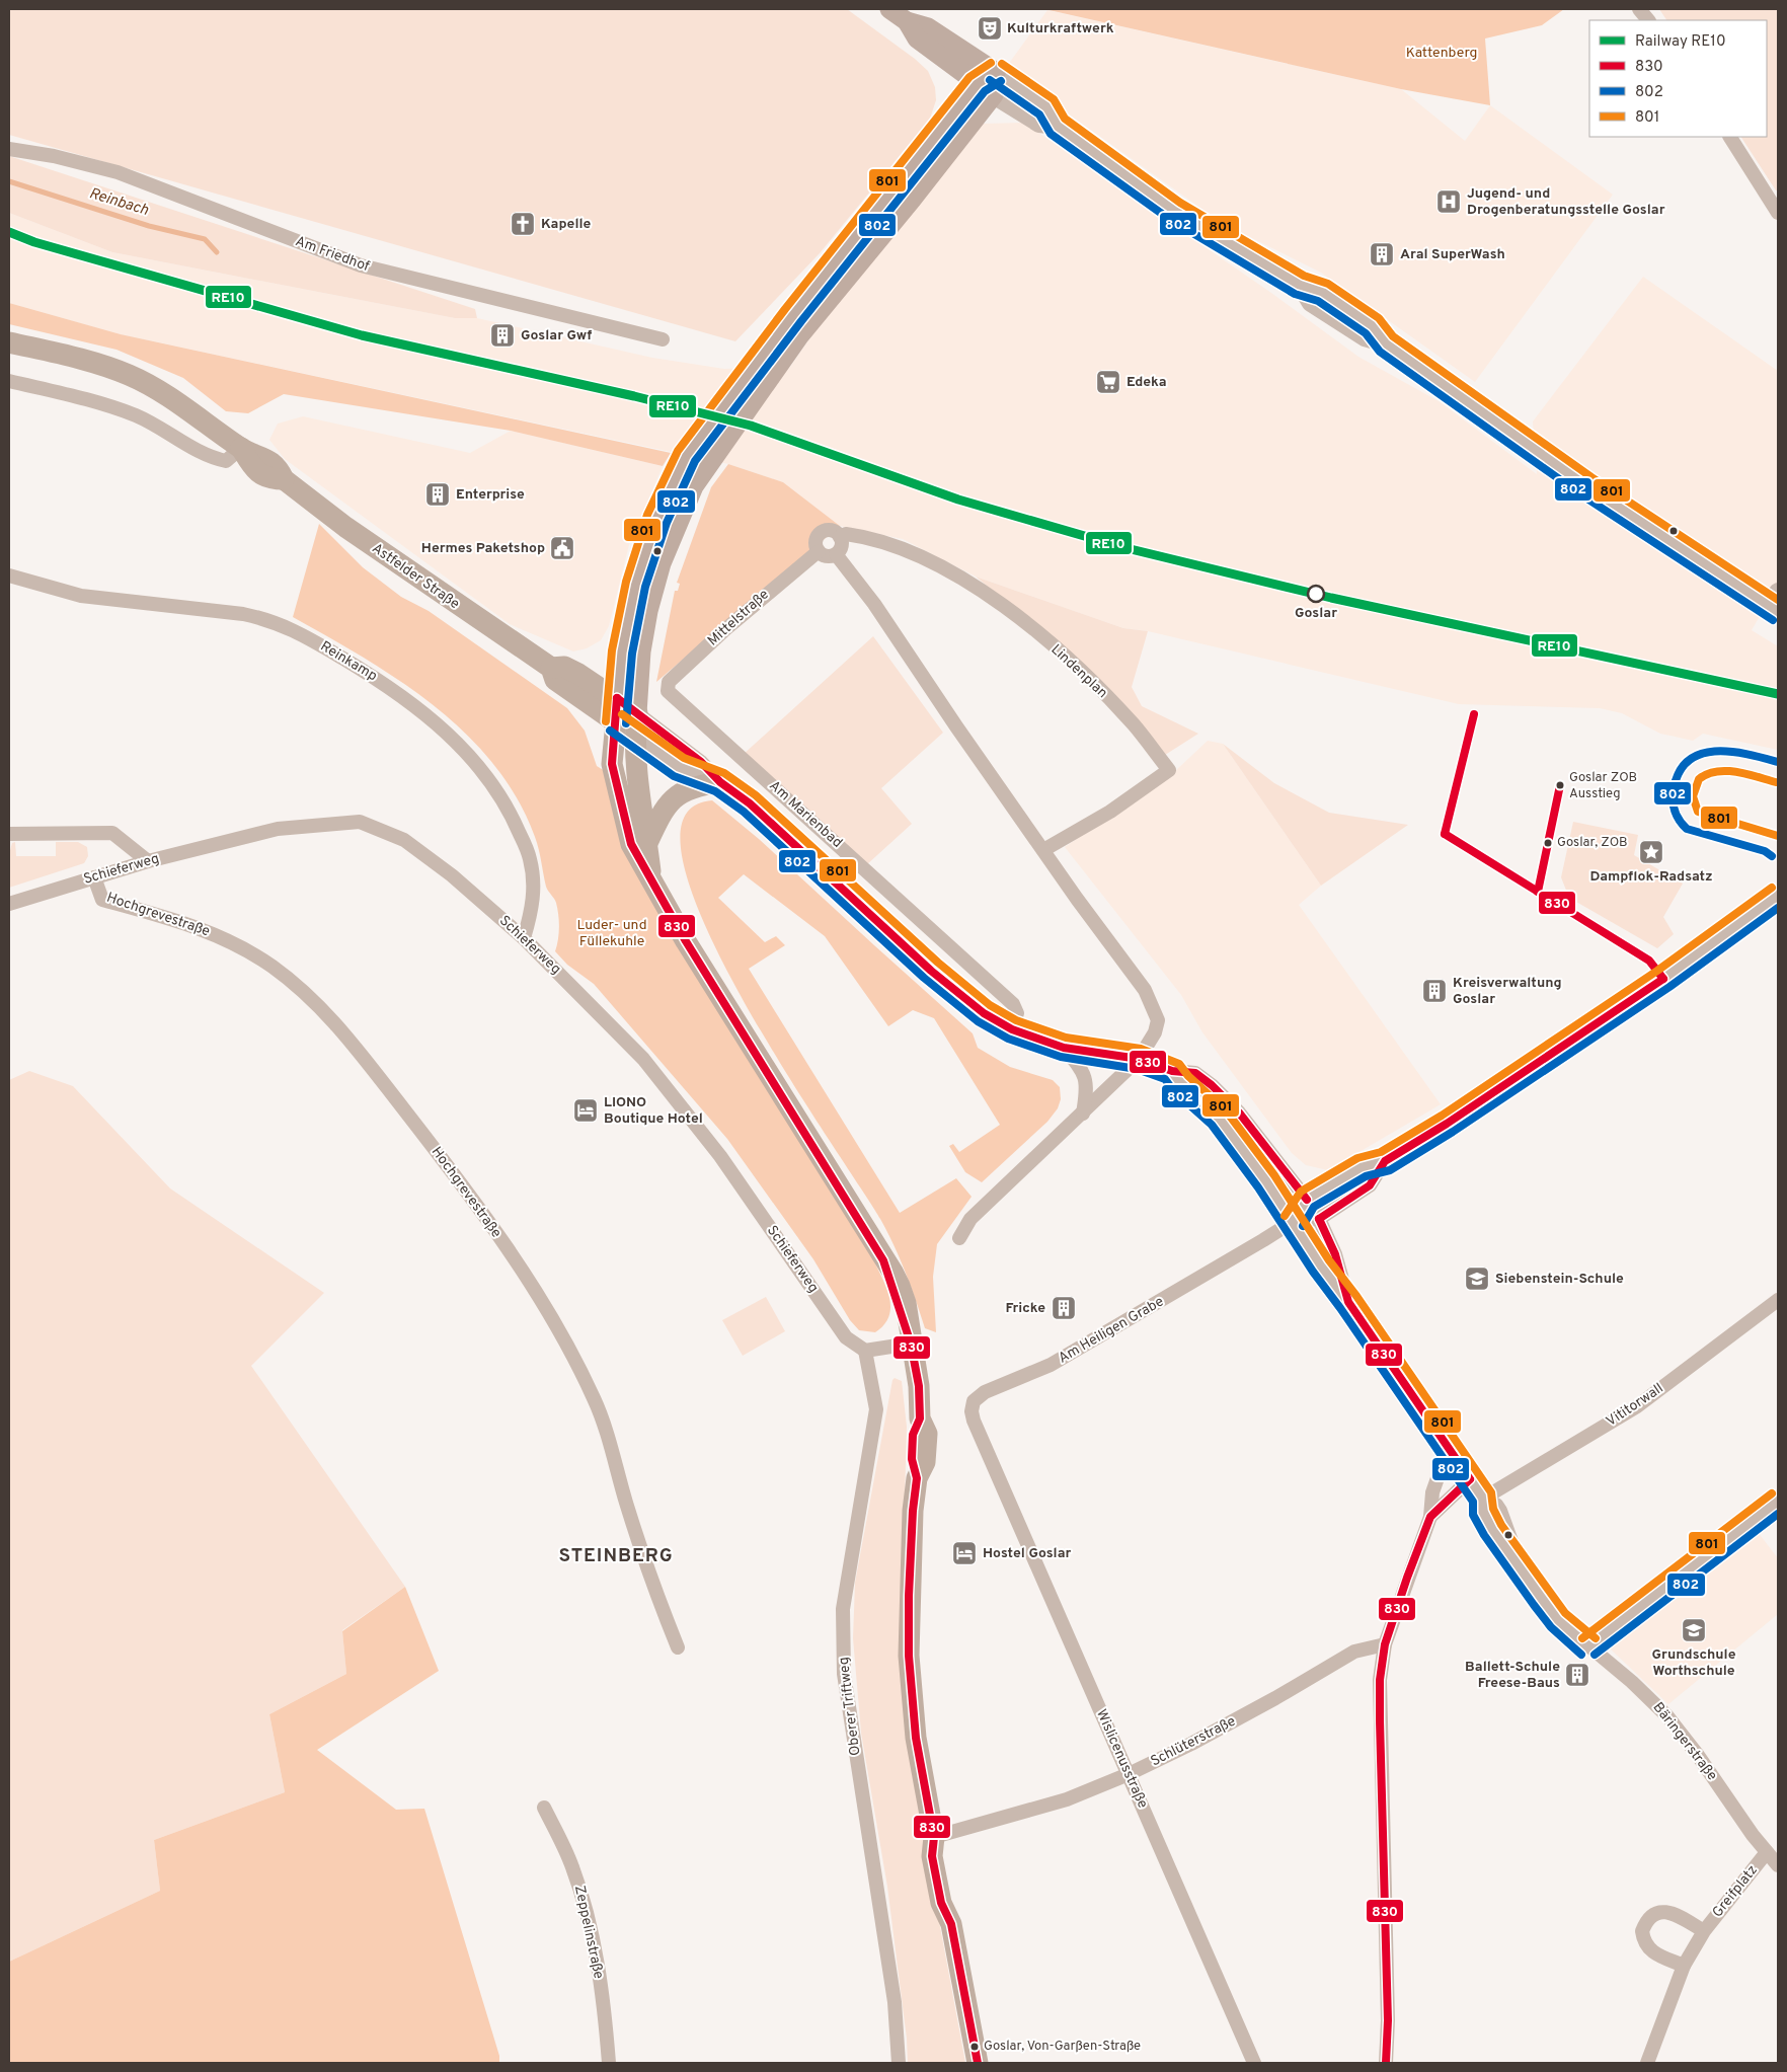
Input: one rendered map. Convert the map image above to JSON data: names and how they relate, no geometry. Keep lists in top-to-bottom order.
{
  "streets": {
    "main road": ["Astfelder Straße"],
    "street": [
      "Am Friedhof",
      "Mittelstraße",
      "Reinkamp",
      "Lindenplan",
      "Am Marienbad",
      "Schieferweg",
      "Hochgrevestraße",
      "Am Heiligen Grabe",
      "Vititorwall",
      "Oberer Triftweg",
      "Schlüterstraße",
      "Bäringerstraße",
      "Wislicenusstraße",
      "Greifplatz",
      "Zeppelinstraße"
    ]
  },
  "crossings": [
    ["Astfelder Straße", "Am Marienbad"],
    ["Astfelder Straße", "Am Heiligen Grabe"],
    ["Astfelder Straße", "Vititorwall"],
    ["Astfelder Straße", "Bäringerstraße"],
    ["Mittelstraße", "Lindenplan"],
    ["Mittelstraße", "Am Marienbad"],
    ["Reinkamp", "Schieferweg"],
    ["Schieferweg", "Hochgrevestraße"],
    ["Schieferweg", "Oberer Triftweg"],
    ["Am Heiligen Grabe", "Wislicenusstraße"],
    ["Vititorwall", "Bäringerstraße"],
    ["Schlüterstraße", "Wislicenusstraße"],
    ["Bäringerstraße", "Greifplatz"]
  ],
  "districts": ["STEINBERG"],
  "water": ["Reinbach"],
  "parks": ["Kattenberg", "Luder- und Füllekuhle"],
  "places": {
    "theatre": ["Kulturkraftwerk"],
    "hospital": ["Jugend- und Drogenberatungsstelle Goslar"],
    "church": ["Kapelle"],
    "building": [
      "Aral SuperWash",
      "Goslar Gwf",
      "Enterprise",
      "Kreisverwaltung Goslar",
      "Fricke",
      "Ballett-Schule Freese-Baus"
    ],
    "supermarket": ["Edeka"],
    "public building": ["Hermes Paketshop"],
    "other": [
      "Goslar",
      "Goslar ZOB Ausstieg",
      "Goslar, ZOB",
      "Goslar, Von-Garßen-Straße"
    ],
    "place": ["Dampflok-Radsatz"],
    "hotel": ["LIONO Boutique Hotel", "Hostel Goslar"],
    "school or university": ["Siebenstein-Schule", "Grundschule Worthschule"]
  },
  "lines": [
    "transit line 801",
    "transit line 802",
    "rail line RE10",
    "transit line 830"
  ],
  "legend": [
    "Railway RE10",
    "830",
    "802",
    "801"
  ]
}
